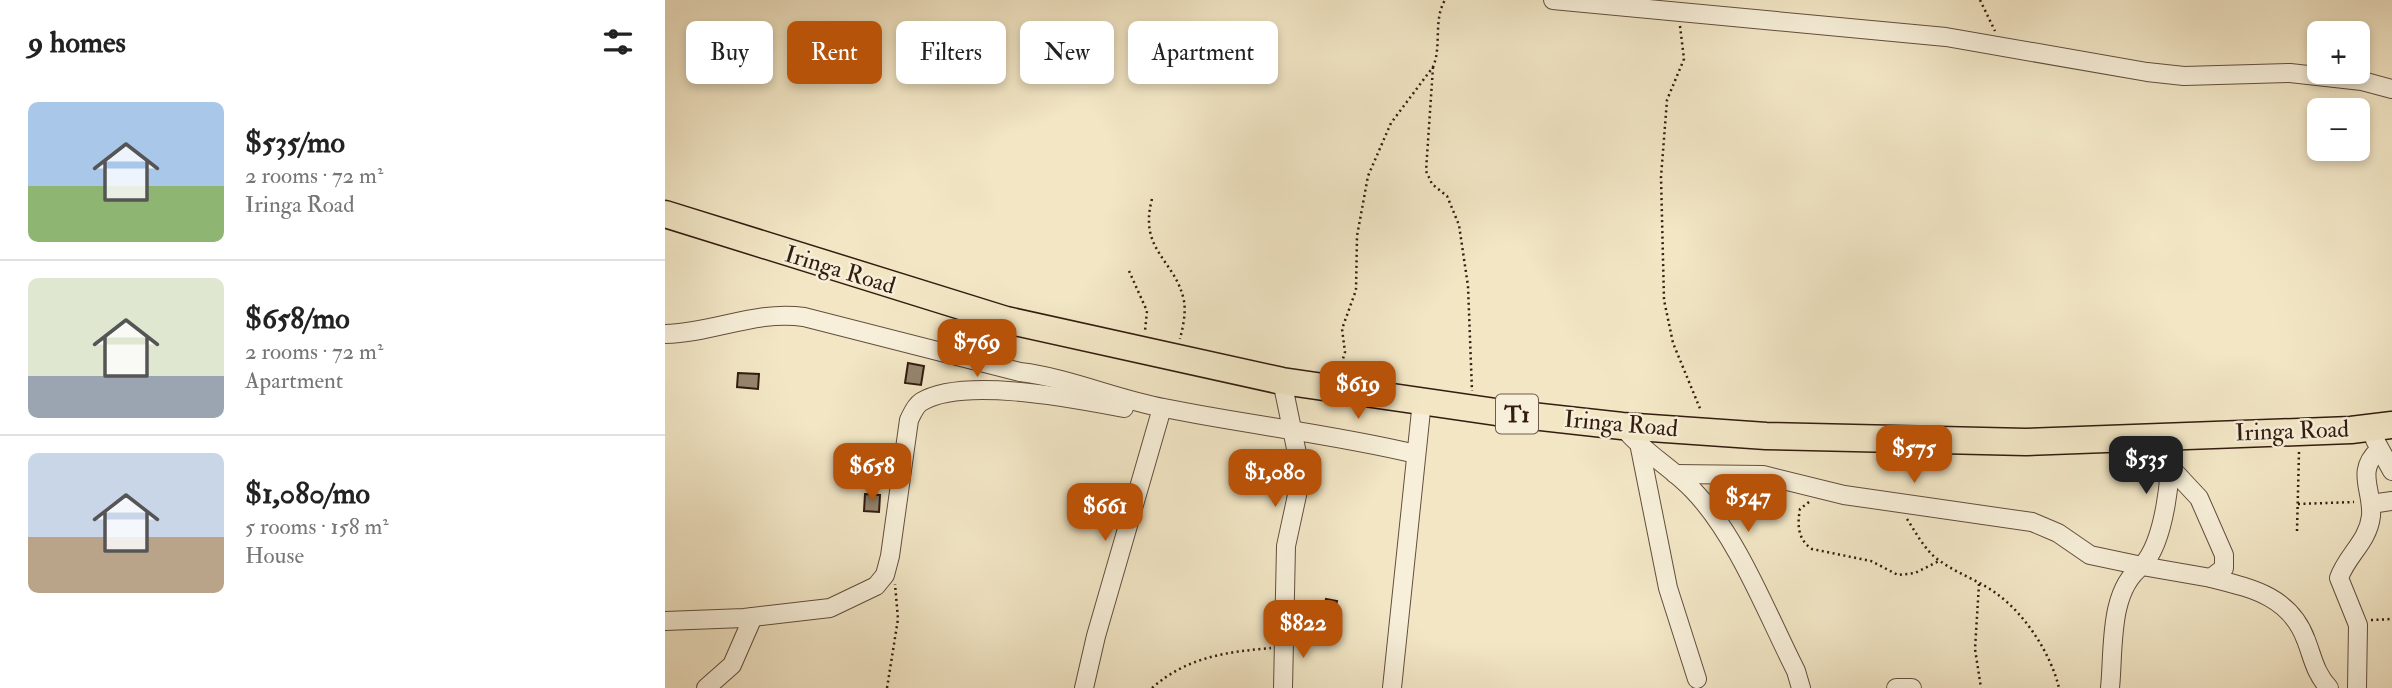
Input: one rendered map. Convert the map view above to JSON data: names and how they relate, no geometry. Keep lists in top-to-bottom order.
{
  "streets": {
    "highway": ["Iringa Road", "T1"]
  },
  "page": {
    "heading": "9 homes",
    "map_buttons": ["+", "−"],
    "chip": [
      "Buy",
      "Rent",
      "Filters",
      "New",
      "Apartment"
    ],
    "list": [
      {
        "name": "$535/mo",
        "note": "2 rooms · 72 m² · Iringa Road"
      },
      {
        "name": "$658/mo",
        "note": "2 rooms · 72 m² · Apartment"
      },
      {
        "name": "$1,080/mo",
        "note": "5 rooms · 158 m² · House"
      }
    ],
    "price": [
      "$769",
      "$619",
      "$575",
      "$535",
      "$658",
      "$1,080",
      "$547",
      "$661",
      "$822"
    ]
  }
}
